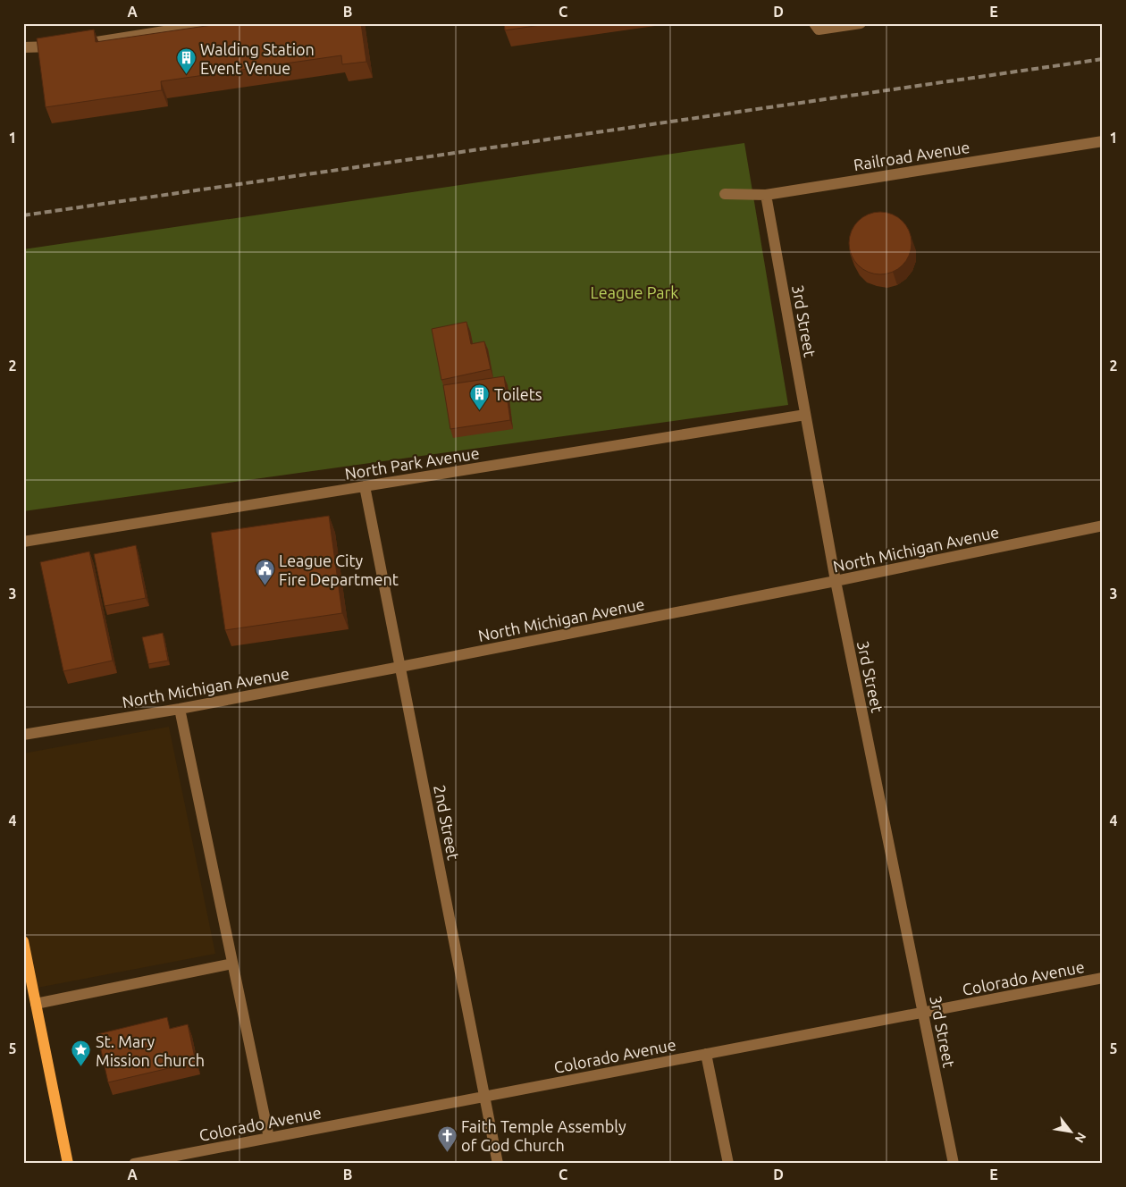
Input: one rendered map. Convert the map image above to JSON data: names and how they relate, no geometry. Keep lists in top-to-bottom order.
{
  "streets": {
    "street": [
      "Railroad Avenue",
      "3rd Street",
      "North Park Avenue",
      "North Michigan Avenue",
      "2nd Street",
      "Colorado Avenue"
    ]
  },
  "crossings": [
    ["Railroad Avenue", "3rd Street"],
    ["3rd Street", "North Park Avenue"],
    ["3rd Street", "North Michigan Avenue"],
    ["3rd Street", "Colorado Avenue"],
    ["North Park Avenue", "2nd Street"],
    ["North Michigan Avenue", "2nd Street"],
    ["2nd Street", "Colorado Avenue"]
  ],
  "parks": ["League Park"],
  "places": {
    "building": ["Walding Station Event Venue", "Toilets"],
    "public building": ["League City Fire Department"],
    "place": ["St. Mary Mission Church"],
    "church": ["Faith Temple Assembly of God Church"]
  },
  "north": "bottom right",
  "grid": {
    "columns": [
      "A",
      "B",
      "C",
      "D",
      "E"
    ],
    "rows": [
      "1",
      "2",
      "3",
      "4",
      "5"
    ]
  }
}
